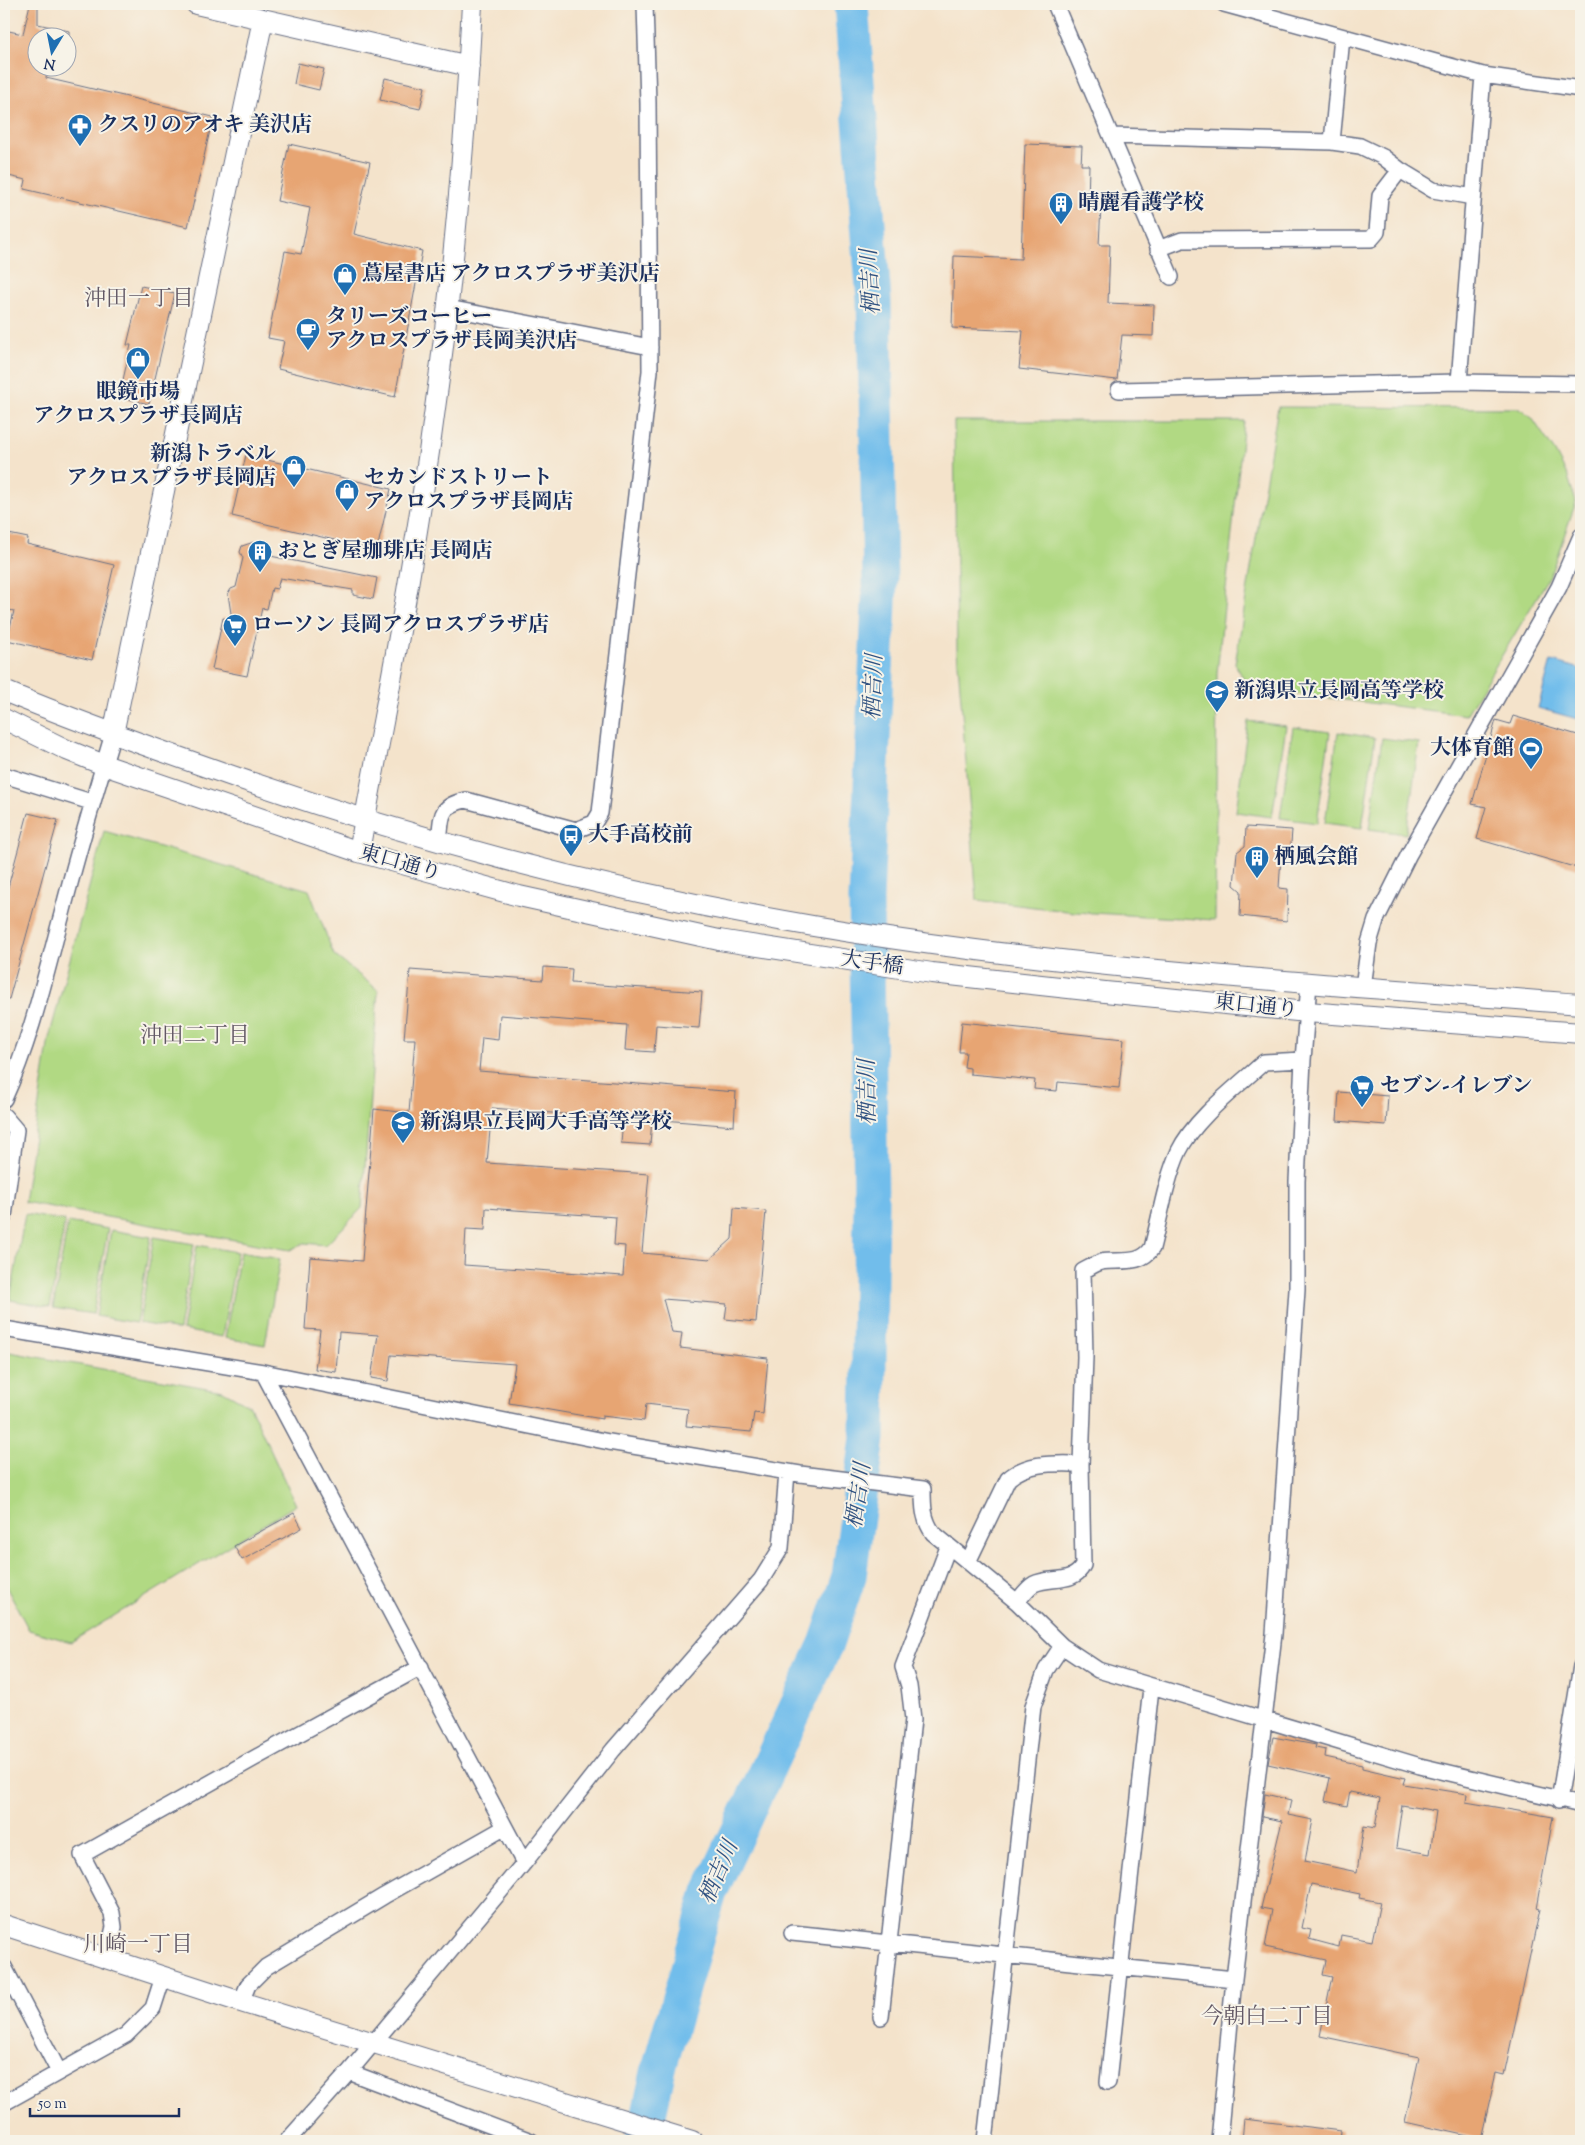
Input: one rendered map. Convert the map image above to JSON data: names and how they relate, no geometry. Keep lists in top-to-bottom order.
{
  "streets": {
    "street": ["東口通り", "大手橋"]
  },
  "crossings": [
    ["東口通り", "大手橋"]
  ],
  "districts": [
    "沖田一丁目",
    "沖田二丁目",
    "川崎一丁目",
    "今朝白二丁目"
  ],
  "water": ["栖吉川"],
  "places": {
    "pharmacy": ["クスリのアオキ 美沢店"],
    "building": ["晴麗看護学校", "おとぎ屋珈琲店 長岡店", "栖風会館"],
    "shop": [
      "蔦屋書店 アクロスプラザ美沢店",
      "眼鏡市場 アクロスプラザ長岡店",
      "新潟トラベル アクロスプラザ長岡店",
      "セカンドストリート アクロスプラザ長岡店"
    ],
    "cafe": ["タリーズコーヒー アクロスプラザ長岡美沢店"],
    "supermarket": ["ローソン 長岡アクロスプラザ店", "セブン-イレブン"],
    "school or university": ["新潟県立長岡高等学校", "新潟県立長岡大手高等学校"],
    "sports": ["大体育館"],
    "bus stop": ["大手高校前"]
  },
  "scale_bar": "50 m",
  "north": "bottom"
}
